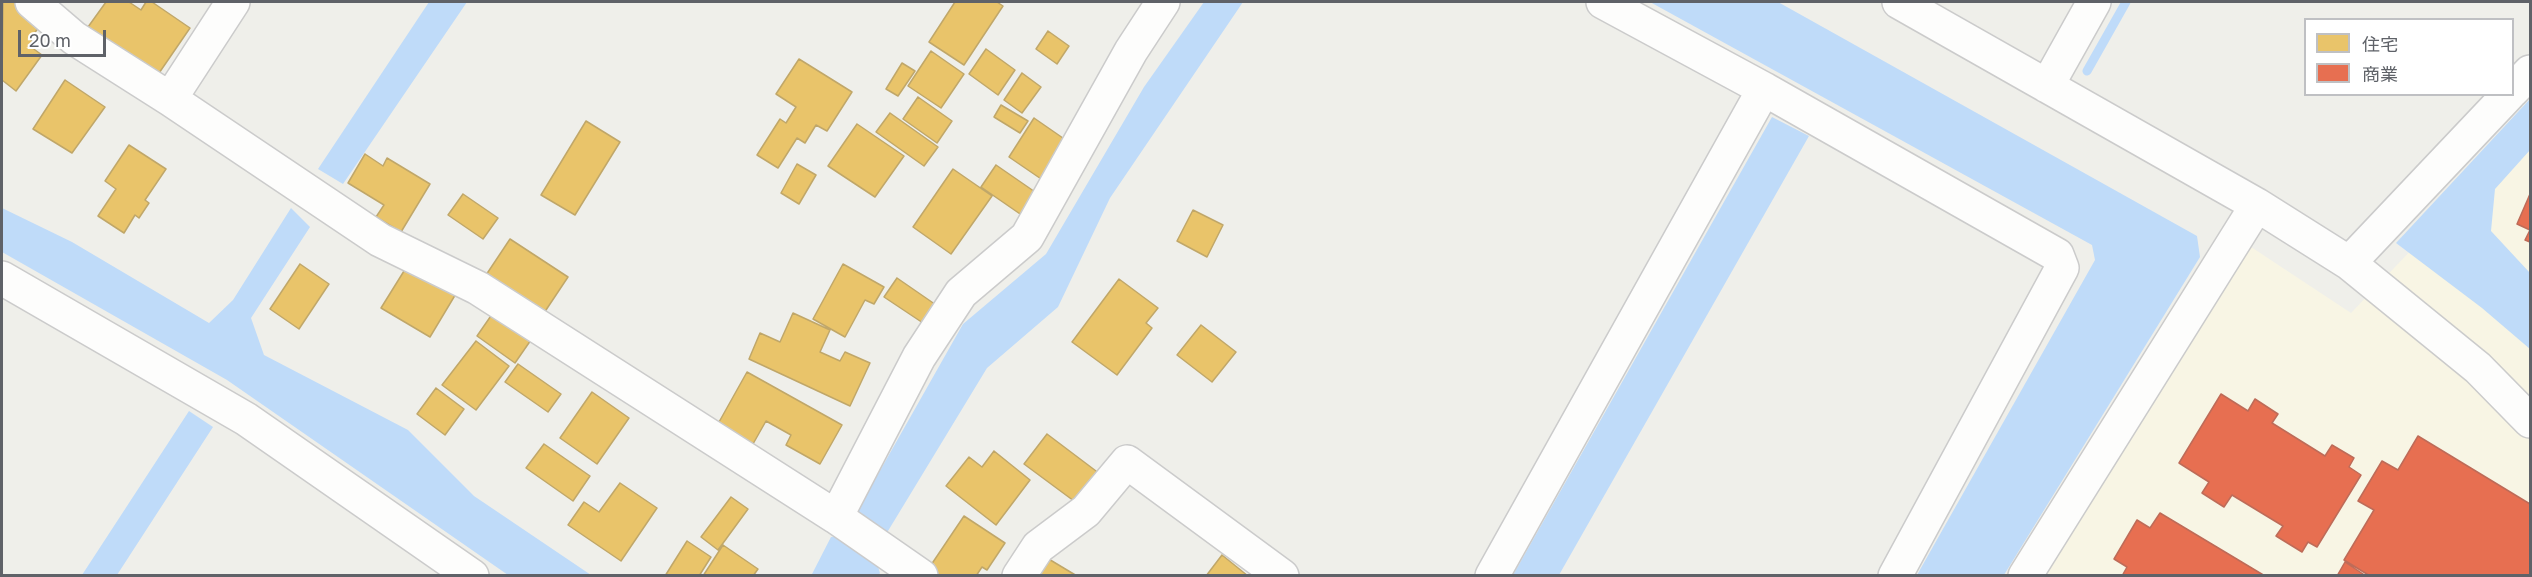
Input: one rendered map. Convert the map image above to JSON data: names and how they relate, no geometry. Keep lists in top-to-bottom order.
{
  "legend": ["住宅", "商業"],
  "scale_bar": "20 m"
}
